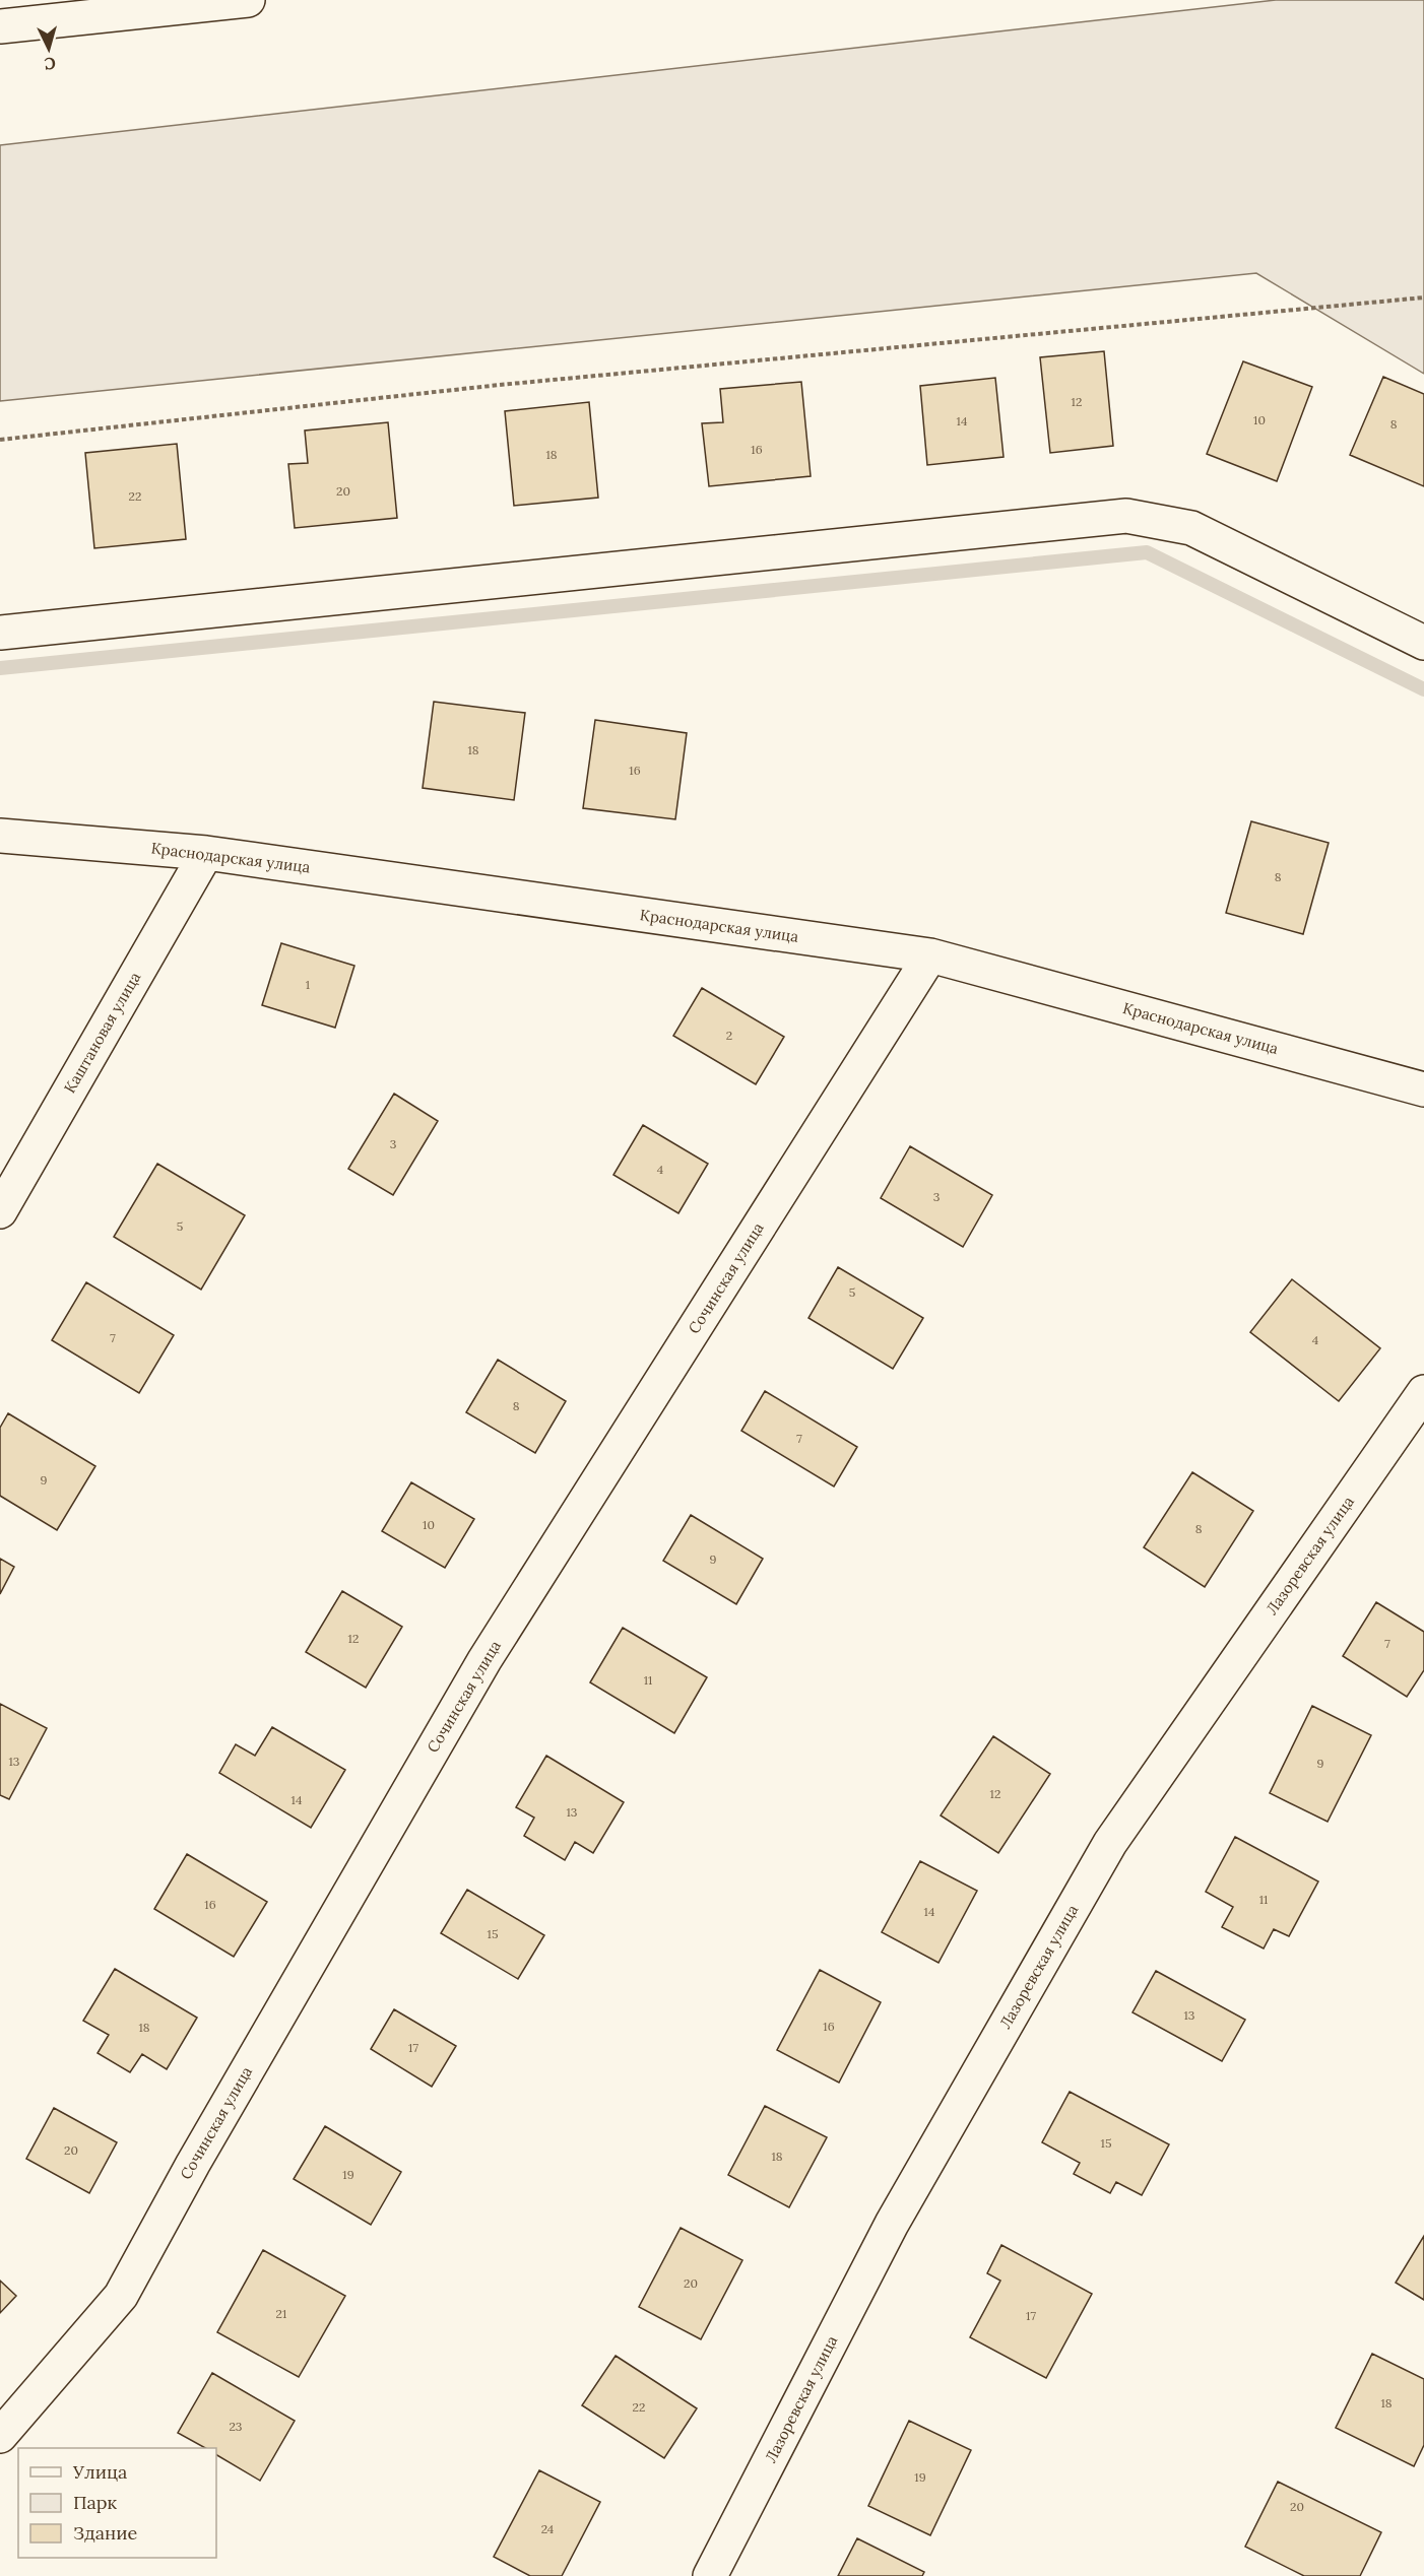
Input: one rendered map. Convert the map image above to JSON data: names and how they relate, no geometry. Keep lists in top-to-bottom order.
{
  "streets": {
    "street": [
      "Краснодарская улица",
      "Каштановая улица",
      "Сочинская улица",
      "Лазоревская улица"
    ]
  },
  "crossings": [
    ["Краснодарская улица", "Каштановая улица"],
    ["Краснодарская улица", "Сочинская улица"]
  ],
  "house_numbers": [
    "12",
    "10",
    "14",
    "8",
    "16",
    "18",
    "20",
    "22",
    "18",
    "16",
    "8",
    "1",
    "2",
    "3",
    "4",
    "3",
    "5",
    "5",
    "7",
    "4",
    "8",
    "7",
    "9",
    "10",
    "8",
    "9",
    "12",
    "7",
    "11",
    "13",
    "9",
    "12",
    "14",
    "13",
    "11",
    "16",
    "14",
    "15",
    "13",
    "16",
    "18",
    "17",
    "15",
    "20",
    "18",
    "19",
    "20",
    "21",
    "17",
    "18",
    "22",
    "23",
    "19",
    "20",
    "24"
  ],
  "legend": ["Улица", "Парк", "Здание"],
  "north": "bottom"
}
